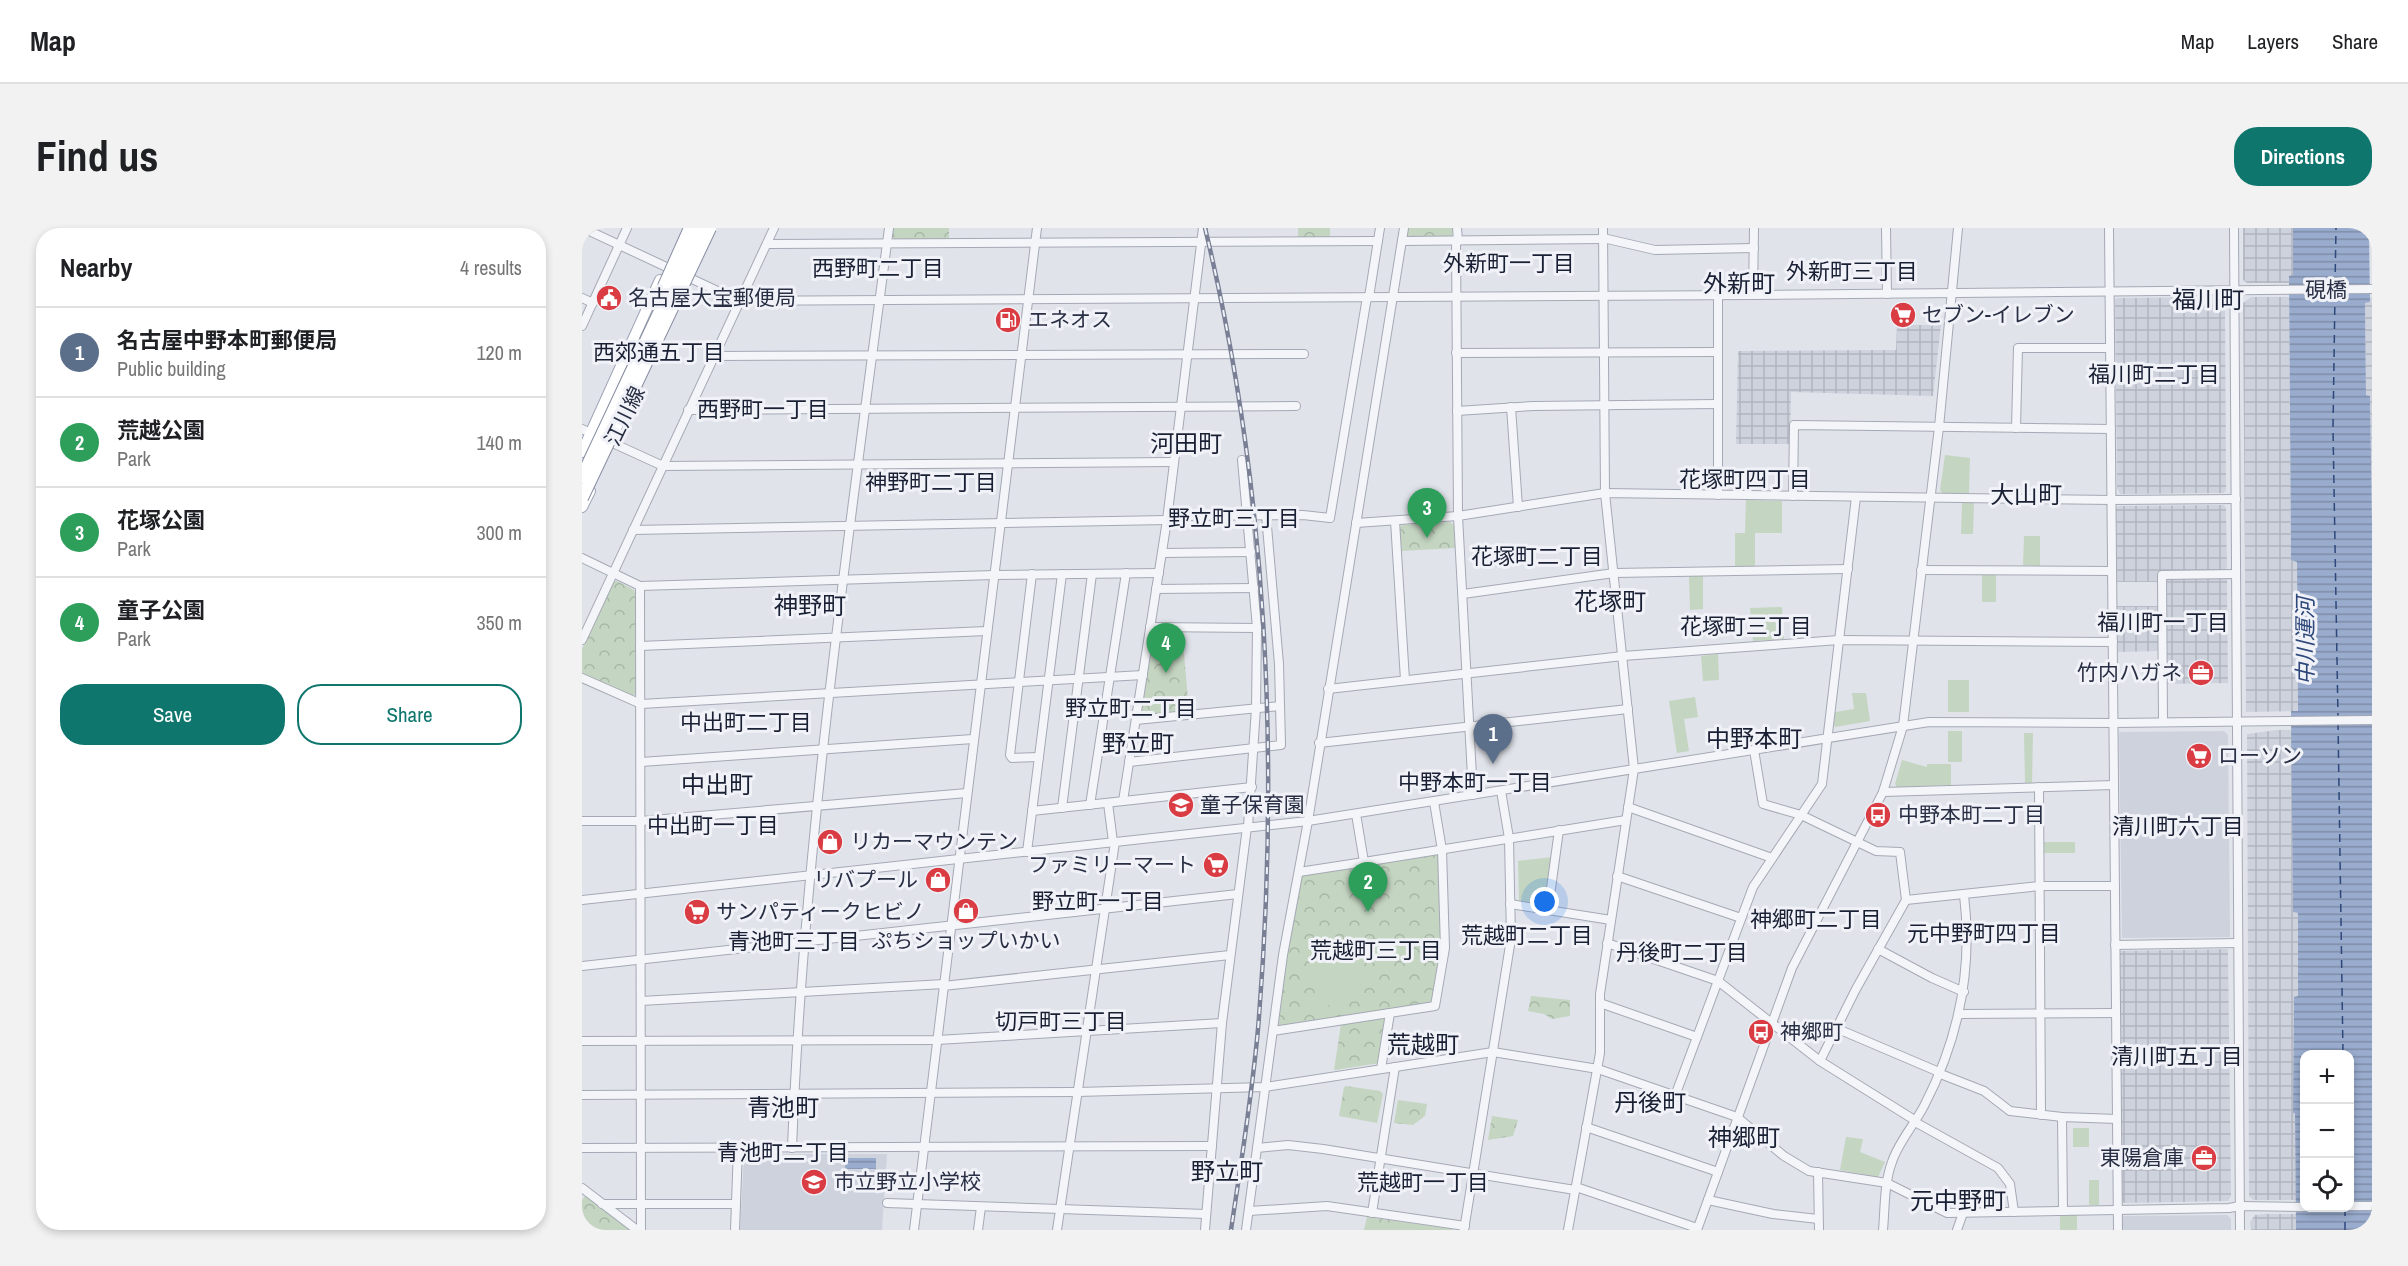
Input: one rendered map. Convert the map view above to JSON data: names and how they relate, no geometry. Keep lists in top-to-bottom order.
{
  "streets": {
    "main road": ["江川線"],
    "street": ["硯橋"]
  },
  "districts": [
    "外新町一丁目",
    "西野町二丁目",
    "外新町三丁目",
    "外新町",
    "福川町",
    "西郊通五丁目",
    "福川町二丁目",
    "西野町一丁目",
    "河田町",
    "花塚町四丁目",
    "神野町二丁目",
    "大山町",
    "野立町三丁目",
    "花塚町二丁目",
    "花塚町",
    "神野町",
    "福川町一丁目",
    "花塚町三丁目",
    "野立町二丁目",
    "中出町二丁目",
    "中野本町",
    "野立町",
    "中野本町一丁目",
    "中出町",
    "中出町一丁目",
    "清川町六丁目",
    "野立町一丁目",
    "神郷町二丁目",
    "元中野町四丁目",
    "荒越町二丁目",
    "青池町三丁目",
    "荒越町三丁目",
    "丹後町二丁目",
    "切戸町三丁目",
    "荒越町",
    "清川町五丁目",
    "丹後町",
    "青池町",
    "神郷町",
    "青池町二丁目",
    "野立町",
    "荒越町一丁目",
    "元中野町"
  ],
  "water": ["中川運河"],
  "places": {
    "public building": ["名古屋大宝郵便局"],
    "supermarket": [
      "セブン-イレブン",
      "ローソン",
      "ファミリーマート",
      "サンパティークヒビノ"
    ],
    "fuel station": ["エネオス"],
    "office": ["竹内ハガネ", "東陽倉庫"],
    "school or university": ["童子保育園", "市立野立小学校"],
    "bus stop": ["中野本町二丁目", "神郷町"],
    "shop": ["リカーマウンテン", "リバプール", "ぷちショップいかい"]
  },
  "page": {
    "header": "Map",
    "nav": ["Map", "Layers", "Share"],
    "buttons": [
      "Directions",
      ["Save", "Share"]
    ],
    "title": "Find us",
    "heading": ["Nearby", "4 results"],
    "list": [
      {
        "mark": "1",
        "name": "名古屋中野本町郵便局",
        "note": "Public building",
        "value": "120 m"
      },
      {
        "mark": "2",
        "name": "荒越公園",
        "note": "Park",
        "value": "140 m"
      },
      {
        "mark": "3",
        "name": "花塚公園",
        "note": "Park",
        "value": "300 m"
      },
      {
        "mark": "4",
        "name": "童子公園",
        "note": "Park",
        "value": "350 m"
      }
    ],
    "pins": [
      "3",
      "4",
      "1",
      "2"
    ],
    "map_buttons": ["+", "−"]
  }
}
